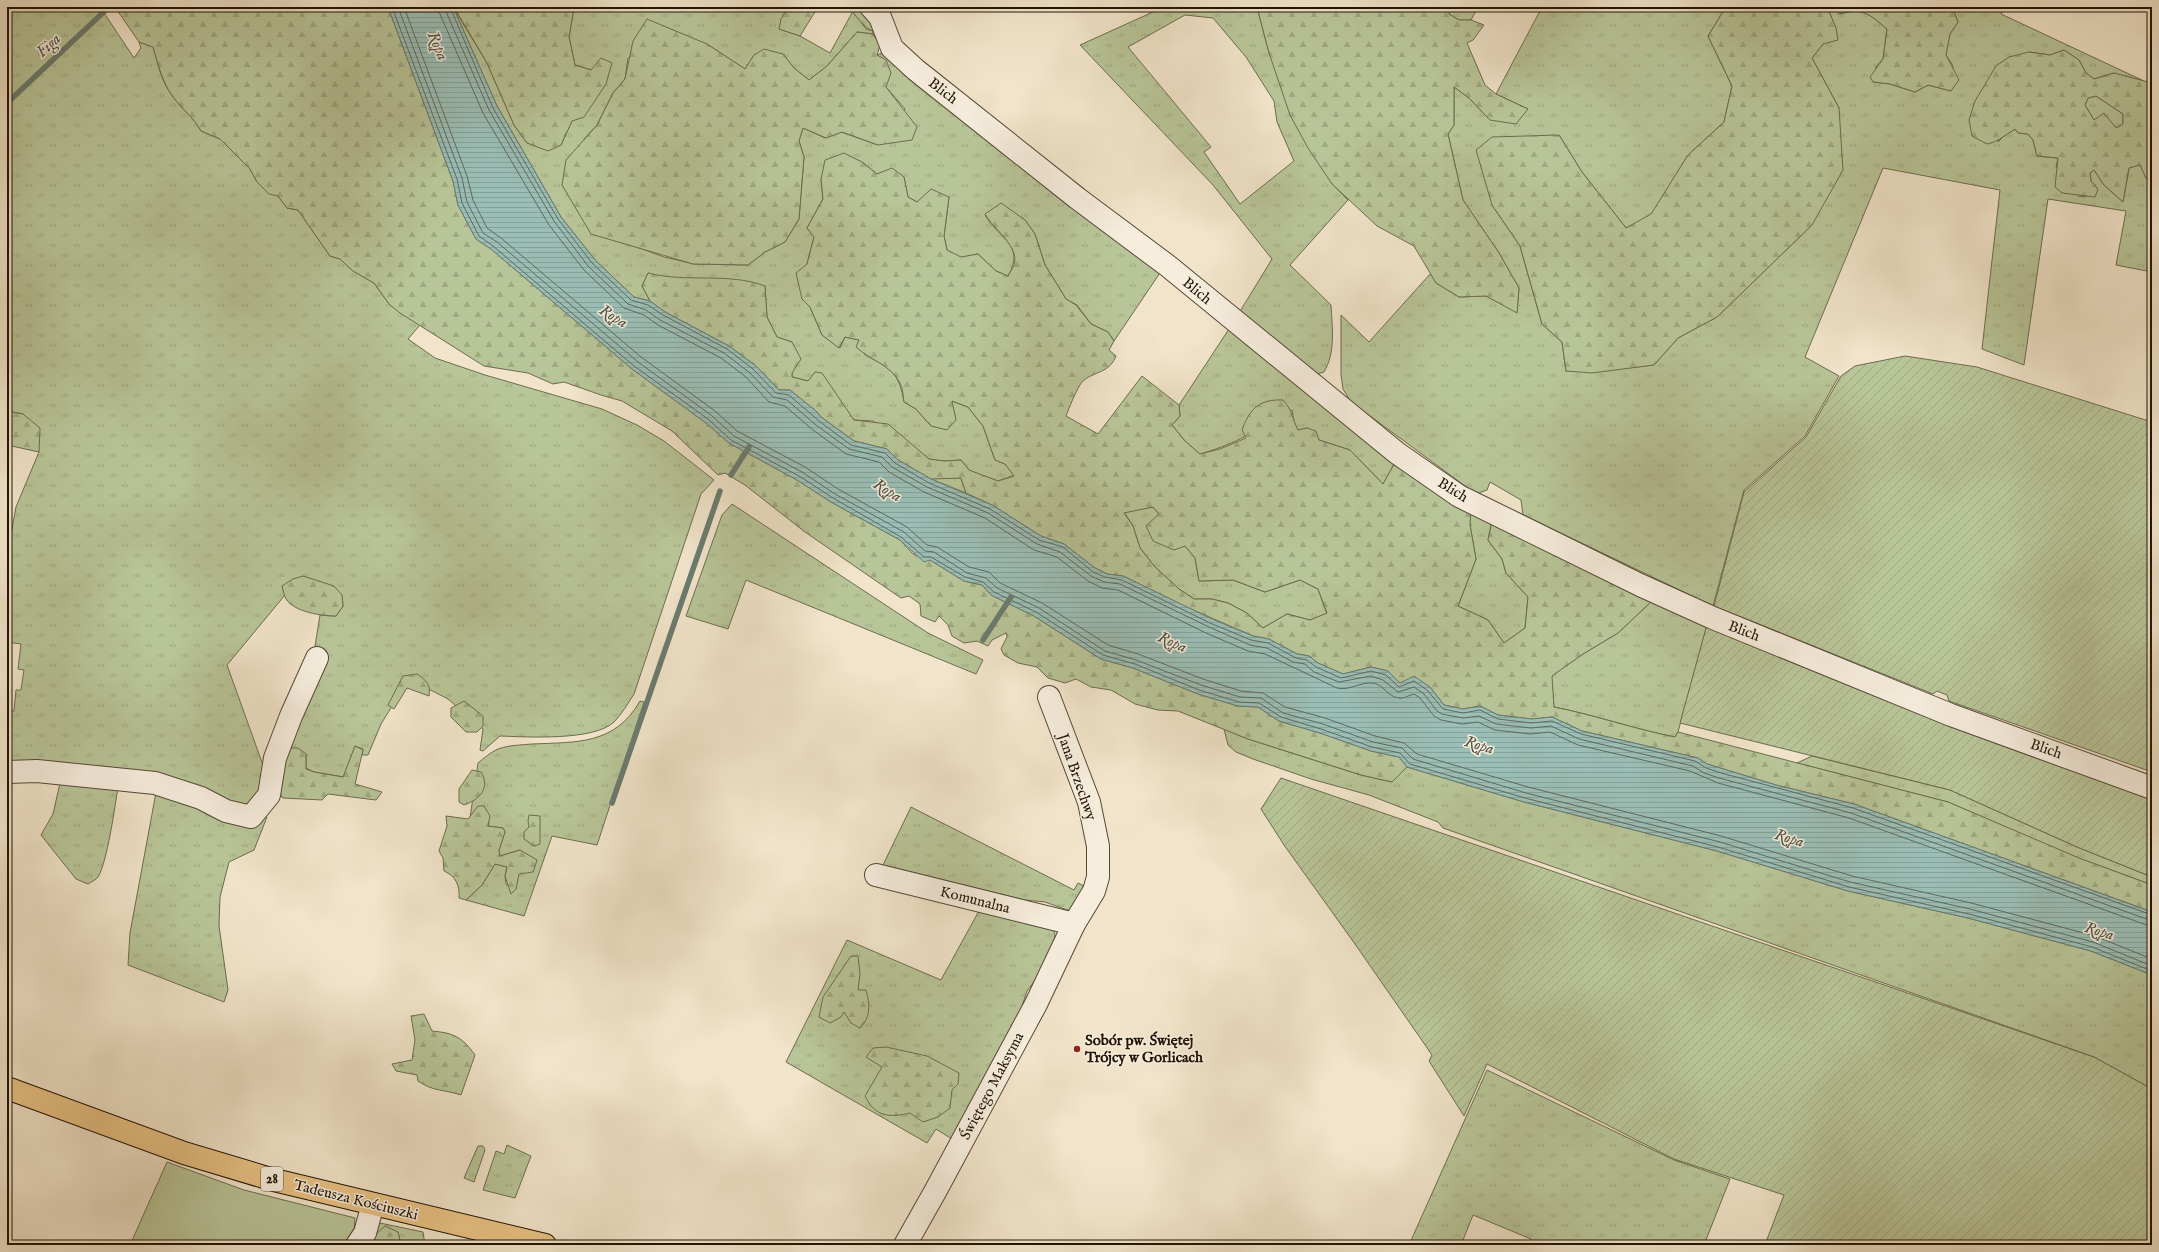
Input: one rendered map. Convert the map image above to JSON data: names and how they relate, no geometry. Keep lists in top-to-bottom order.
{
  "streets": {
    "main road": ["28", "Tadeusza Kościuszki"],
    "street": [
      "Blich",
      "Jana Brzechwy",
      "Komunalna",
      "Świętego Maksyma"
    ]
  },
  "crossings": [
    ["Jana Brzechwy", "Komunalna"],
    ["Jana Brzechwy", "Świętego Maksyma"],
    ["Komunalna", "Świętego Maksyma"]
  ],
  "water": ["Figa", "Ropa"],
  "places": ["Sobór pw. Świętej Trójcy w Gorlicach"]
}
